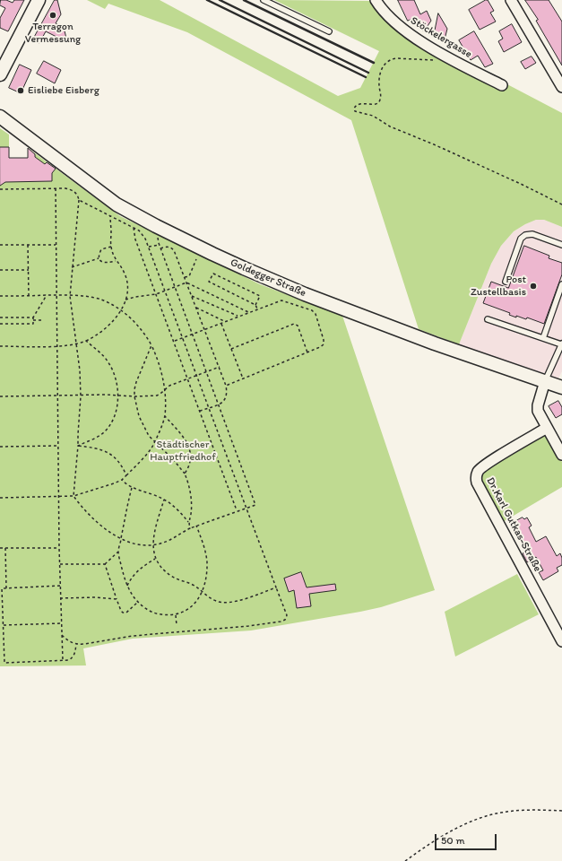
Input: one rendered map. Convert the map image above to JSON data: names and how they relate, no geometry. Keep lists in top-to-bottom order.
{
  "streets": {
    "street": ["Stöckelergasse", "Goldegger Straße", "Dr.Karl Gutkas-Straße"]
  },
  "parks": ["Städtischer Hauptfriedhof"],
  "places": ["Terragon Vermessung", "Eisliebe Eisberg", "Post Zustellbasis"],
  "scale_bar": "50 m"
}
